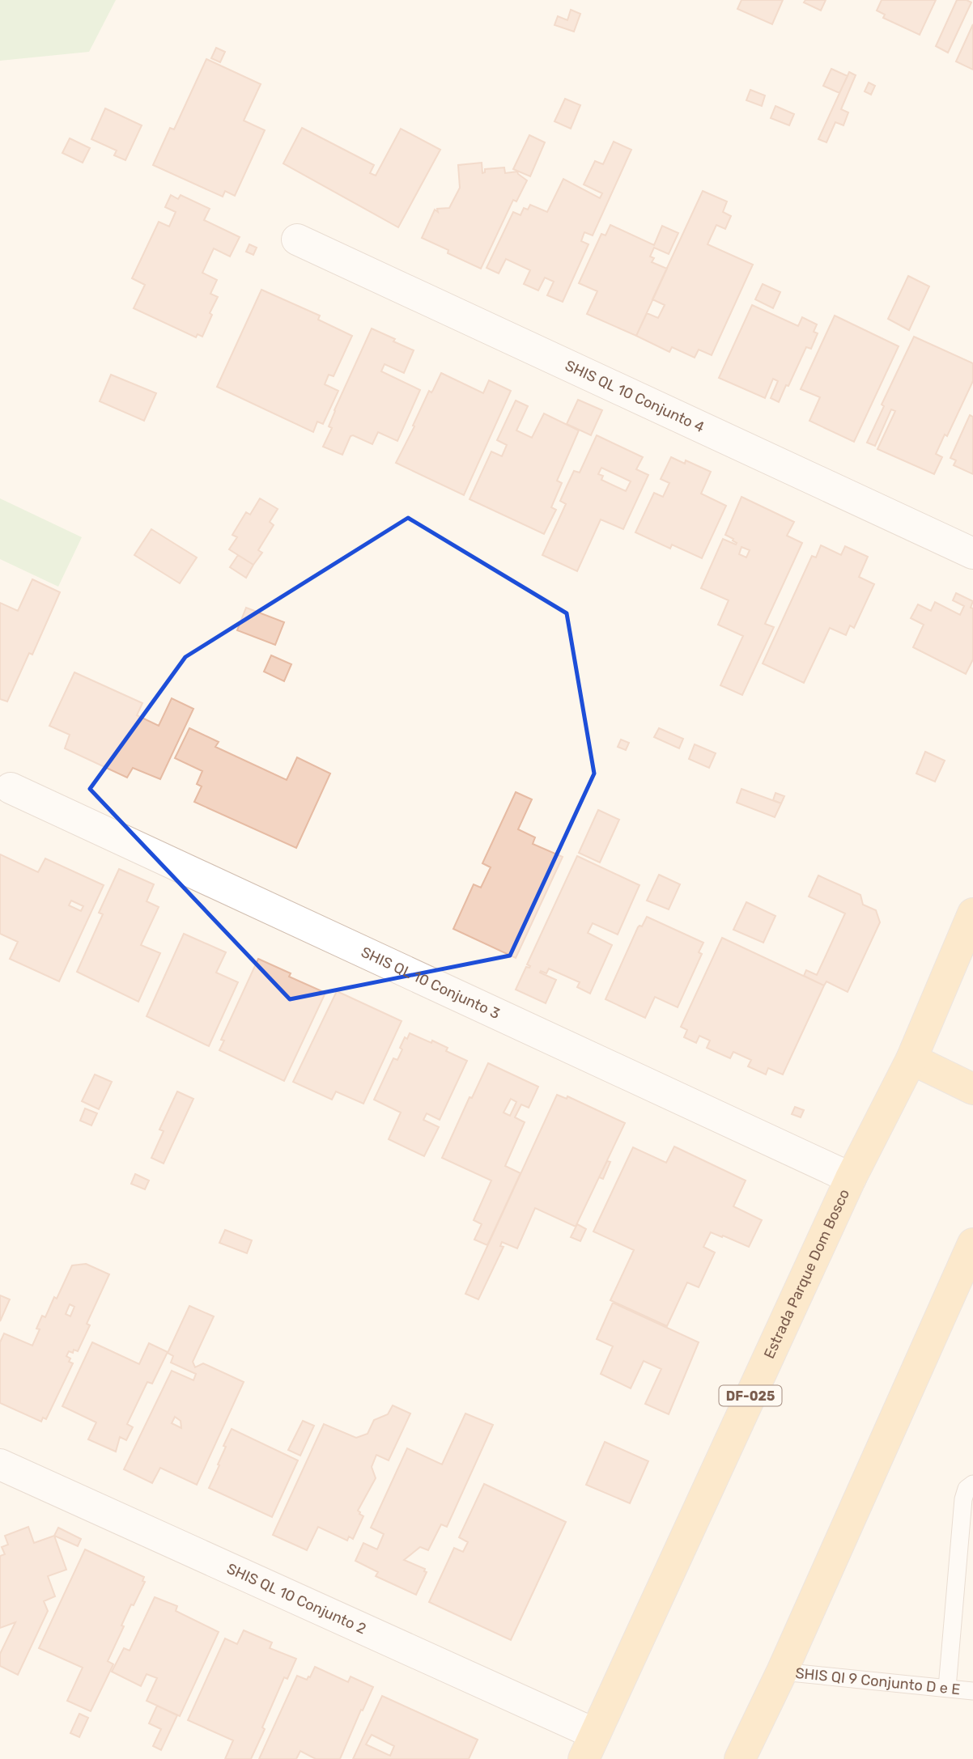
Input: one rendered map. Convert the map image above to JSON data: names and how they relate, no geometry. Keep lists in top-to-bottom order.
{
  "streets": {
    "main road": ["Estrada Parque Dom Bosco", "DF-025"],
    "street": ["SHIS QL 10 Conjunto 4", "SHIS QL 10 Conjunto 3", "SHIS QL 10 Conjunto 2"],
    "lane": ["SHIS QI 9 Conjunto D e E"]
  },
  "crossings": [
    ["SHIS QL 10 Conjunto 3", "Estrada Parque Dom Bosco"],
    ["Estrada Parque Dom Bosco", "SHIS QL 10 Conjunto 2"]
  ]
}
